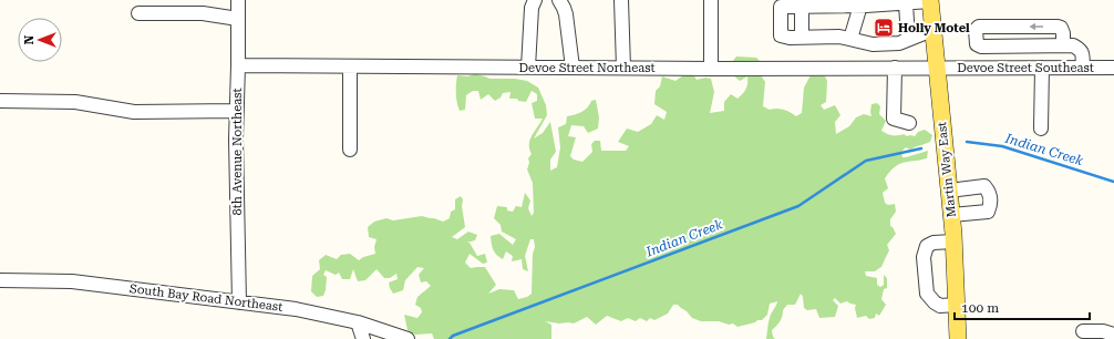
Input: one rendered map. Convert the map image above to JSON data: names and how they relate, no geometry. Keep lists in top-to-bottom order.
{
  "streets": {
    "main road": ["Martin Way East"],
    "street": [
      "Devoe Street Northeast",
      "Devoe Street Southeast",
      "8th Avenue Northeast",
      "South Bay Road Northeast"
    ]
  },
  "crossings": [
    ["Devoe Street Northeast", "Devoe Street Southeast"],
    ["Devoe Street Northeast", "8th Avenue Northeast"],
    ["Devoe Street Northeast", "Martin Way East"],
    ["Devoe Street Southeast", "Martin Way East"],
    ["8th Avenue Northeast", "South Bay Road Northeast"]
  ],
  "water": ["Indian Creek"],
  "places": {
    "hotel": ["Holly Motel"]
  },
  "scale_bar": "100 m",
  "north": "left"
}
